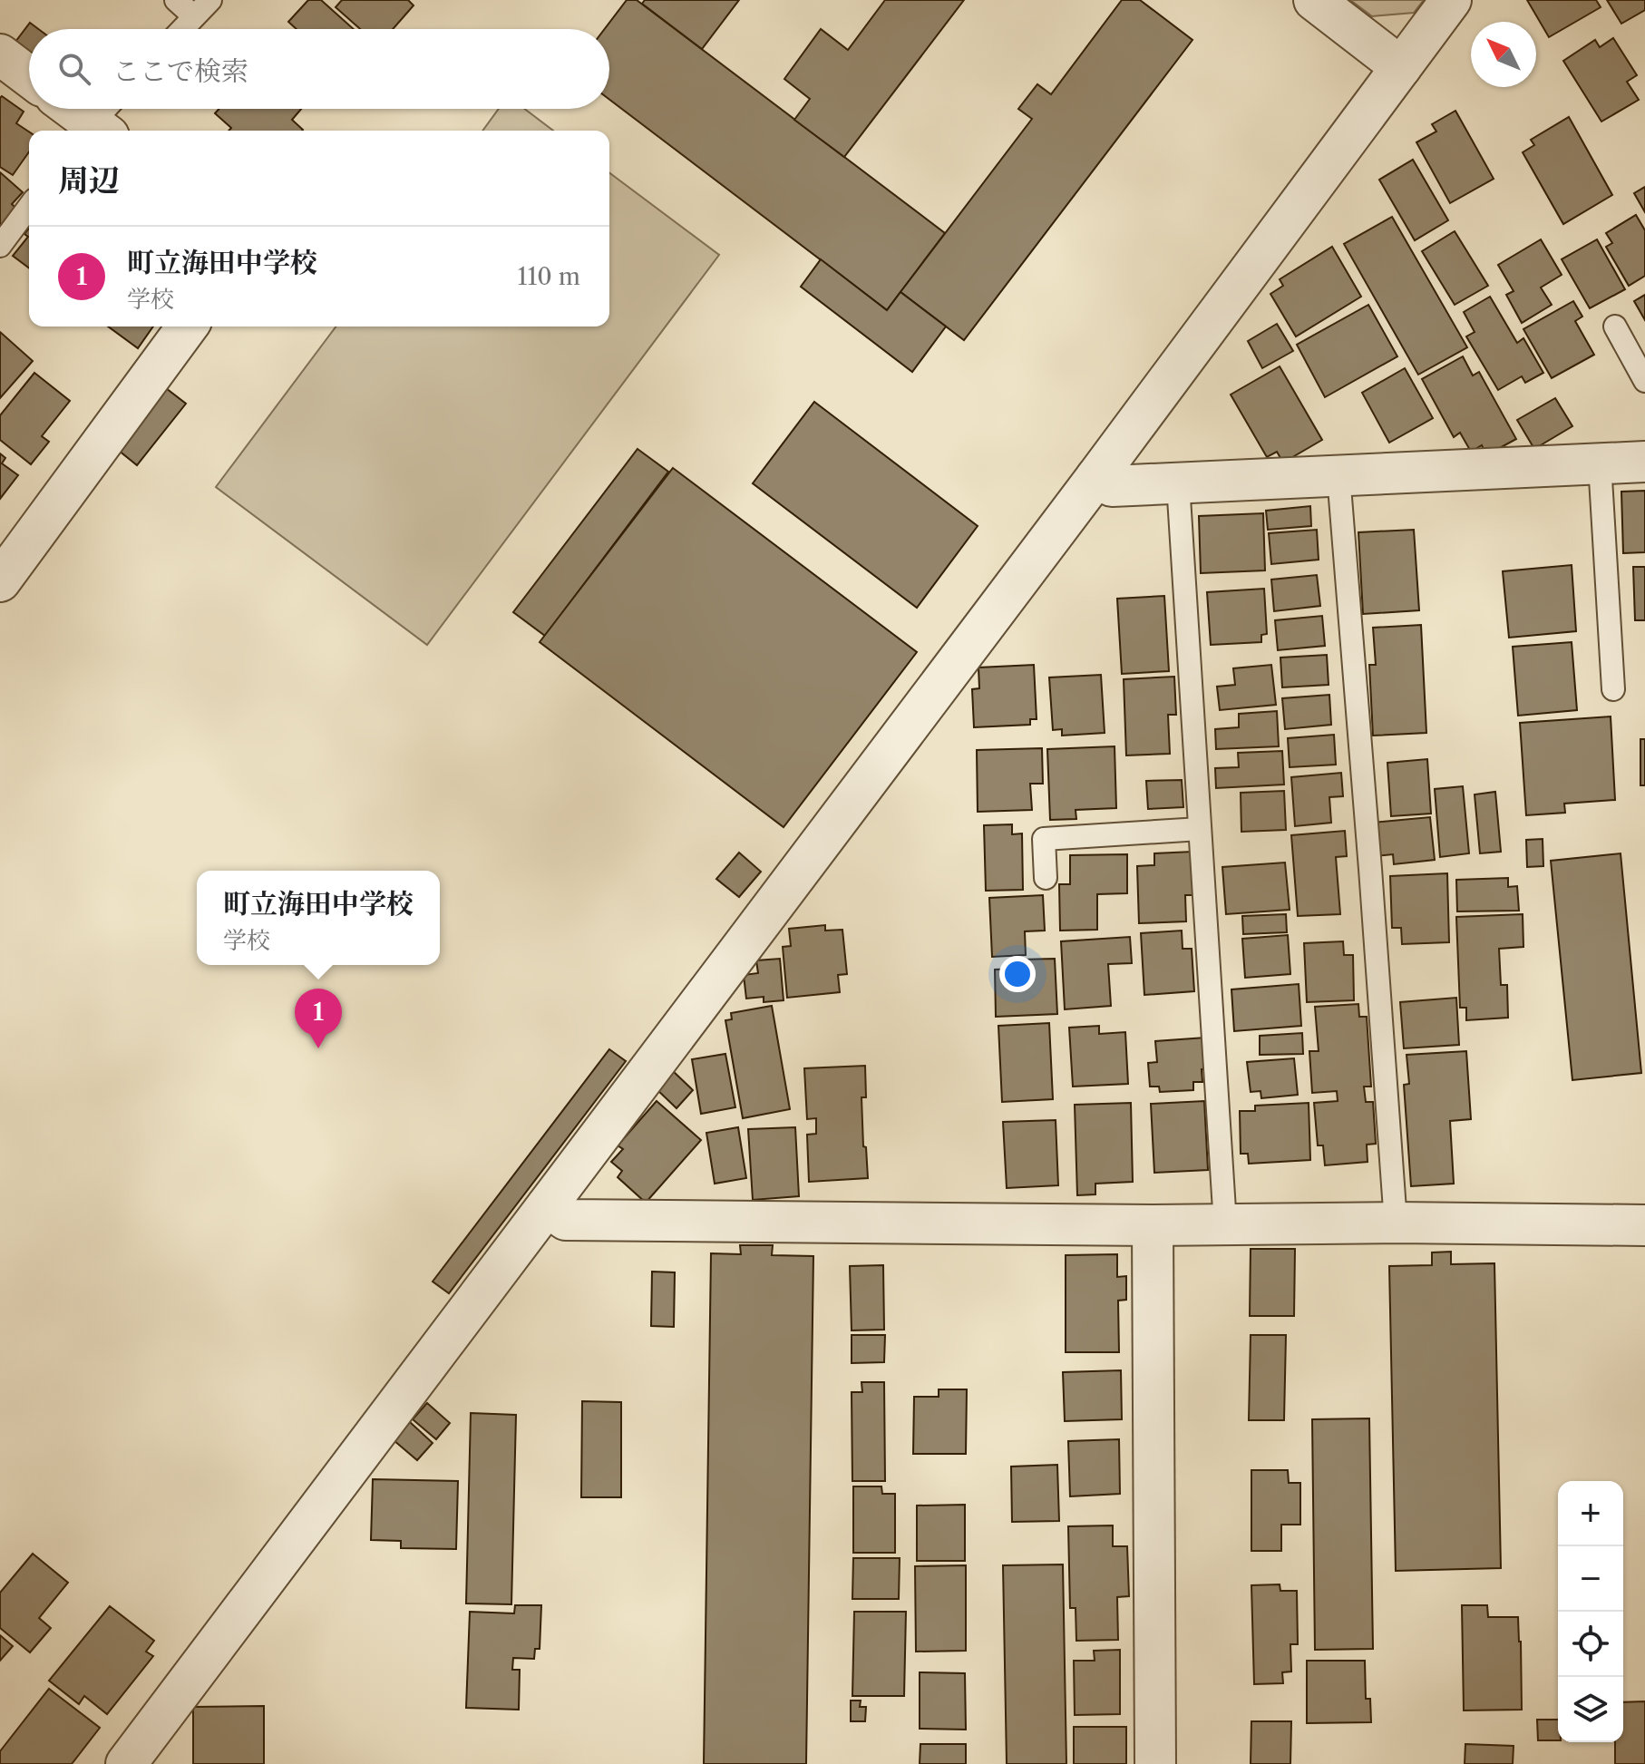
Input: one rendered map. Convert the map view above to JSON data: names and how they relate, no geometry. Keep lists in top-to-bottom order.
{
  "north": "top left",
  "page": {
    "search": "ここで検索",
    "heading": "周辺",
    "list": [
      {
        "mark": "1",
        "name": "町立海田中学校",
        "note": "学校",
        "value": "110 m"
      }
    ],
    "popup": ["町立海田中学校", "学校"],
    "pins": "1",
    "map_buttons": ["+", "−"]
  }
}
